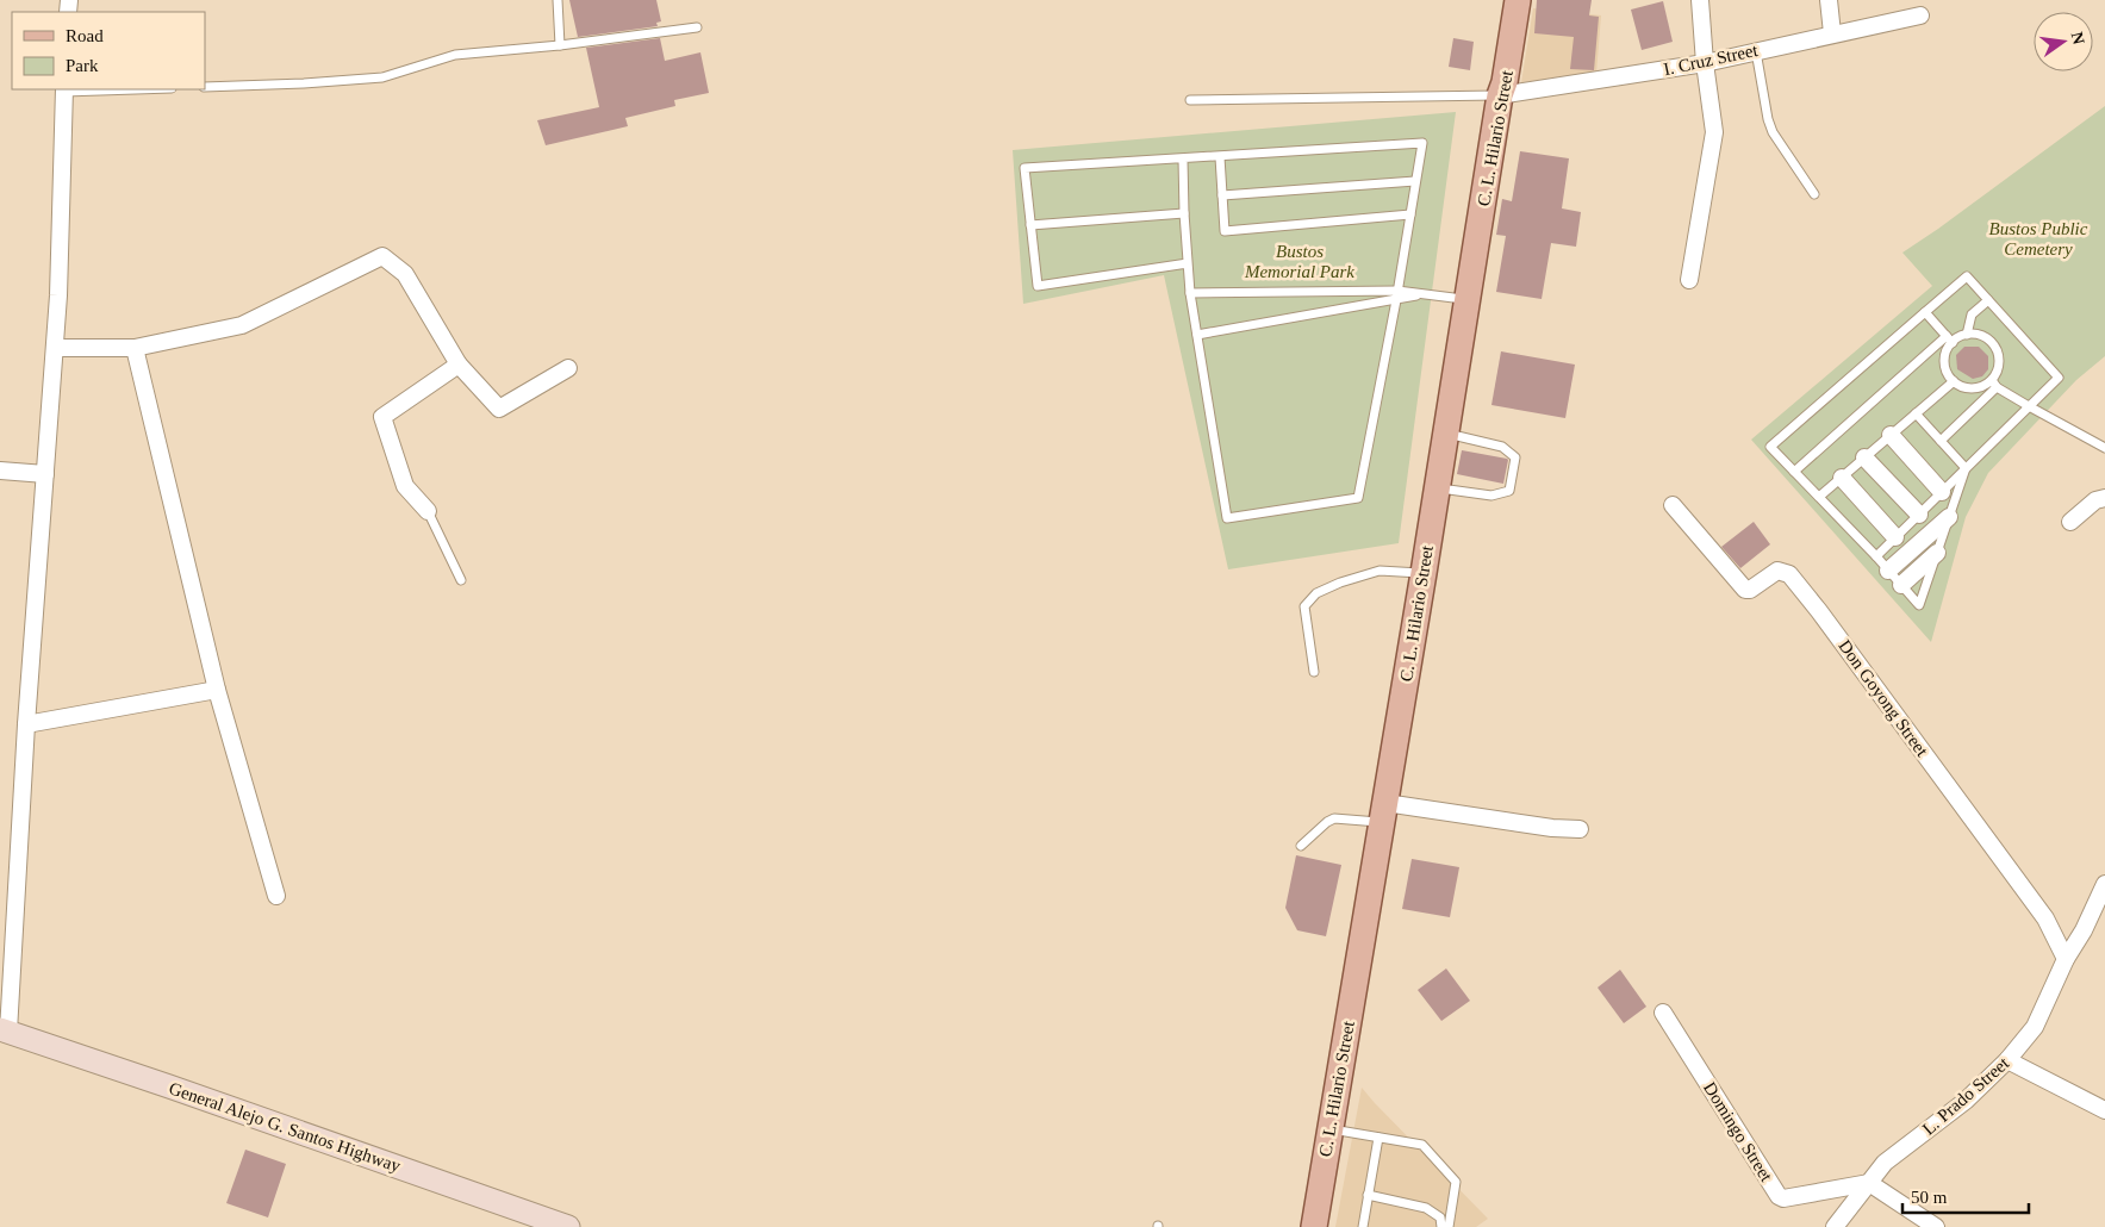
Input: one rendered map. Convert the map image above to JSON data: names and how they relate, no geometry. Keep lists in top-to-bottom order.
{
  "streets": {
    "main road": ["C. L. Hilario Street", "General Alejo G. Santos Highway"],
    "street": [
      "I. Cruz Street",
      "Don Goyong Street",
      "L. Prado Street",
      "Domingo Street"
    ]
  },
  "crossings": [
    ["I. Cruz Street", "C. L. Hilario Street"],
    ["Don Goyong Street", "L. Prado Street"],
    ["L. Prado Street", "Domingo Street"]
  ],
  "parks": ["Bustos Public Cemetery", "Bustos Memorial Park"],
  "legend": ["Road", "Park"],
  "scale_bar": "50 m",
  "north": "right"
}
